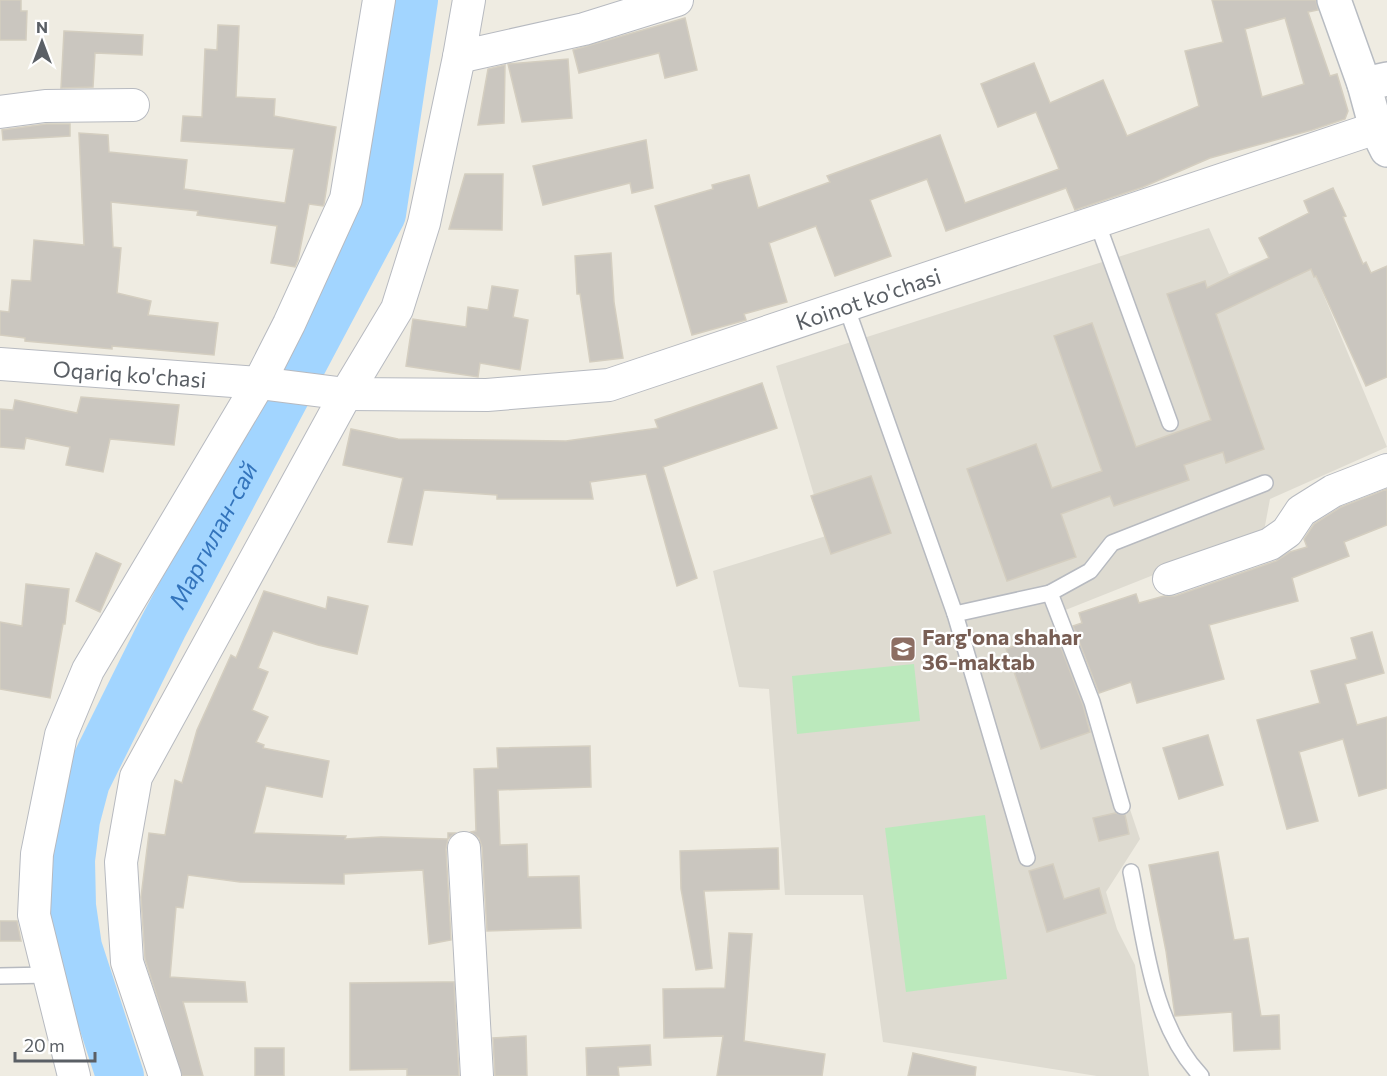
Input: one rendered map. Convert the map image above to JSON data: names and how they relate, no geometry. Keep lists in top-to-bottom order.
{
  "streets": {
    "street": ["Koinot ko'chasi", "Oqariq ko'chasi"]
  },
  "crossings": [
    ["Koinot ko'chasi", "Oqariq ko'chasi"]
  ],
  "water": ["Маргилан-сай"],
  "places": {
    "school or university": ["Farg'ona shahar 36-maktab"]
  },
  "scale_bar": "20 m",
  "north": "top"
}
